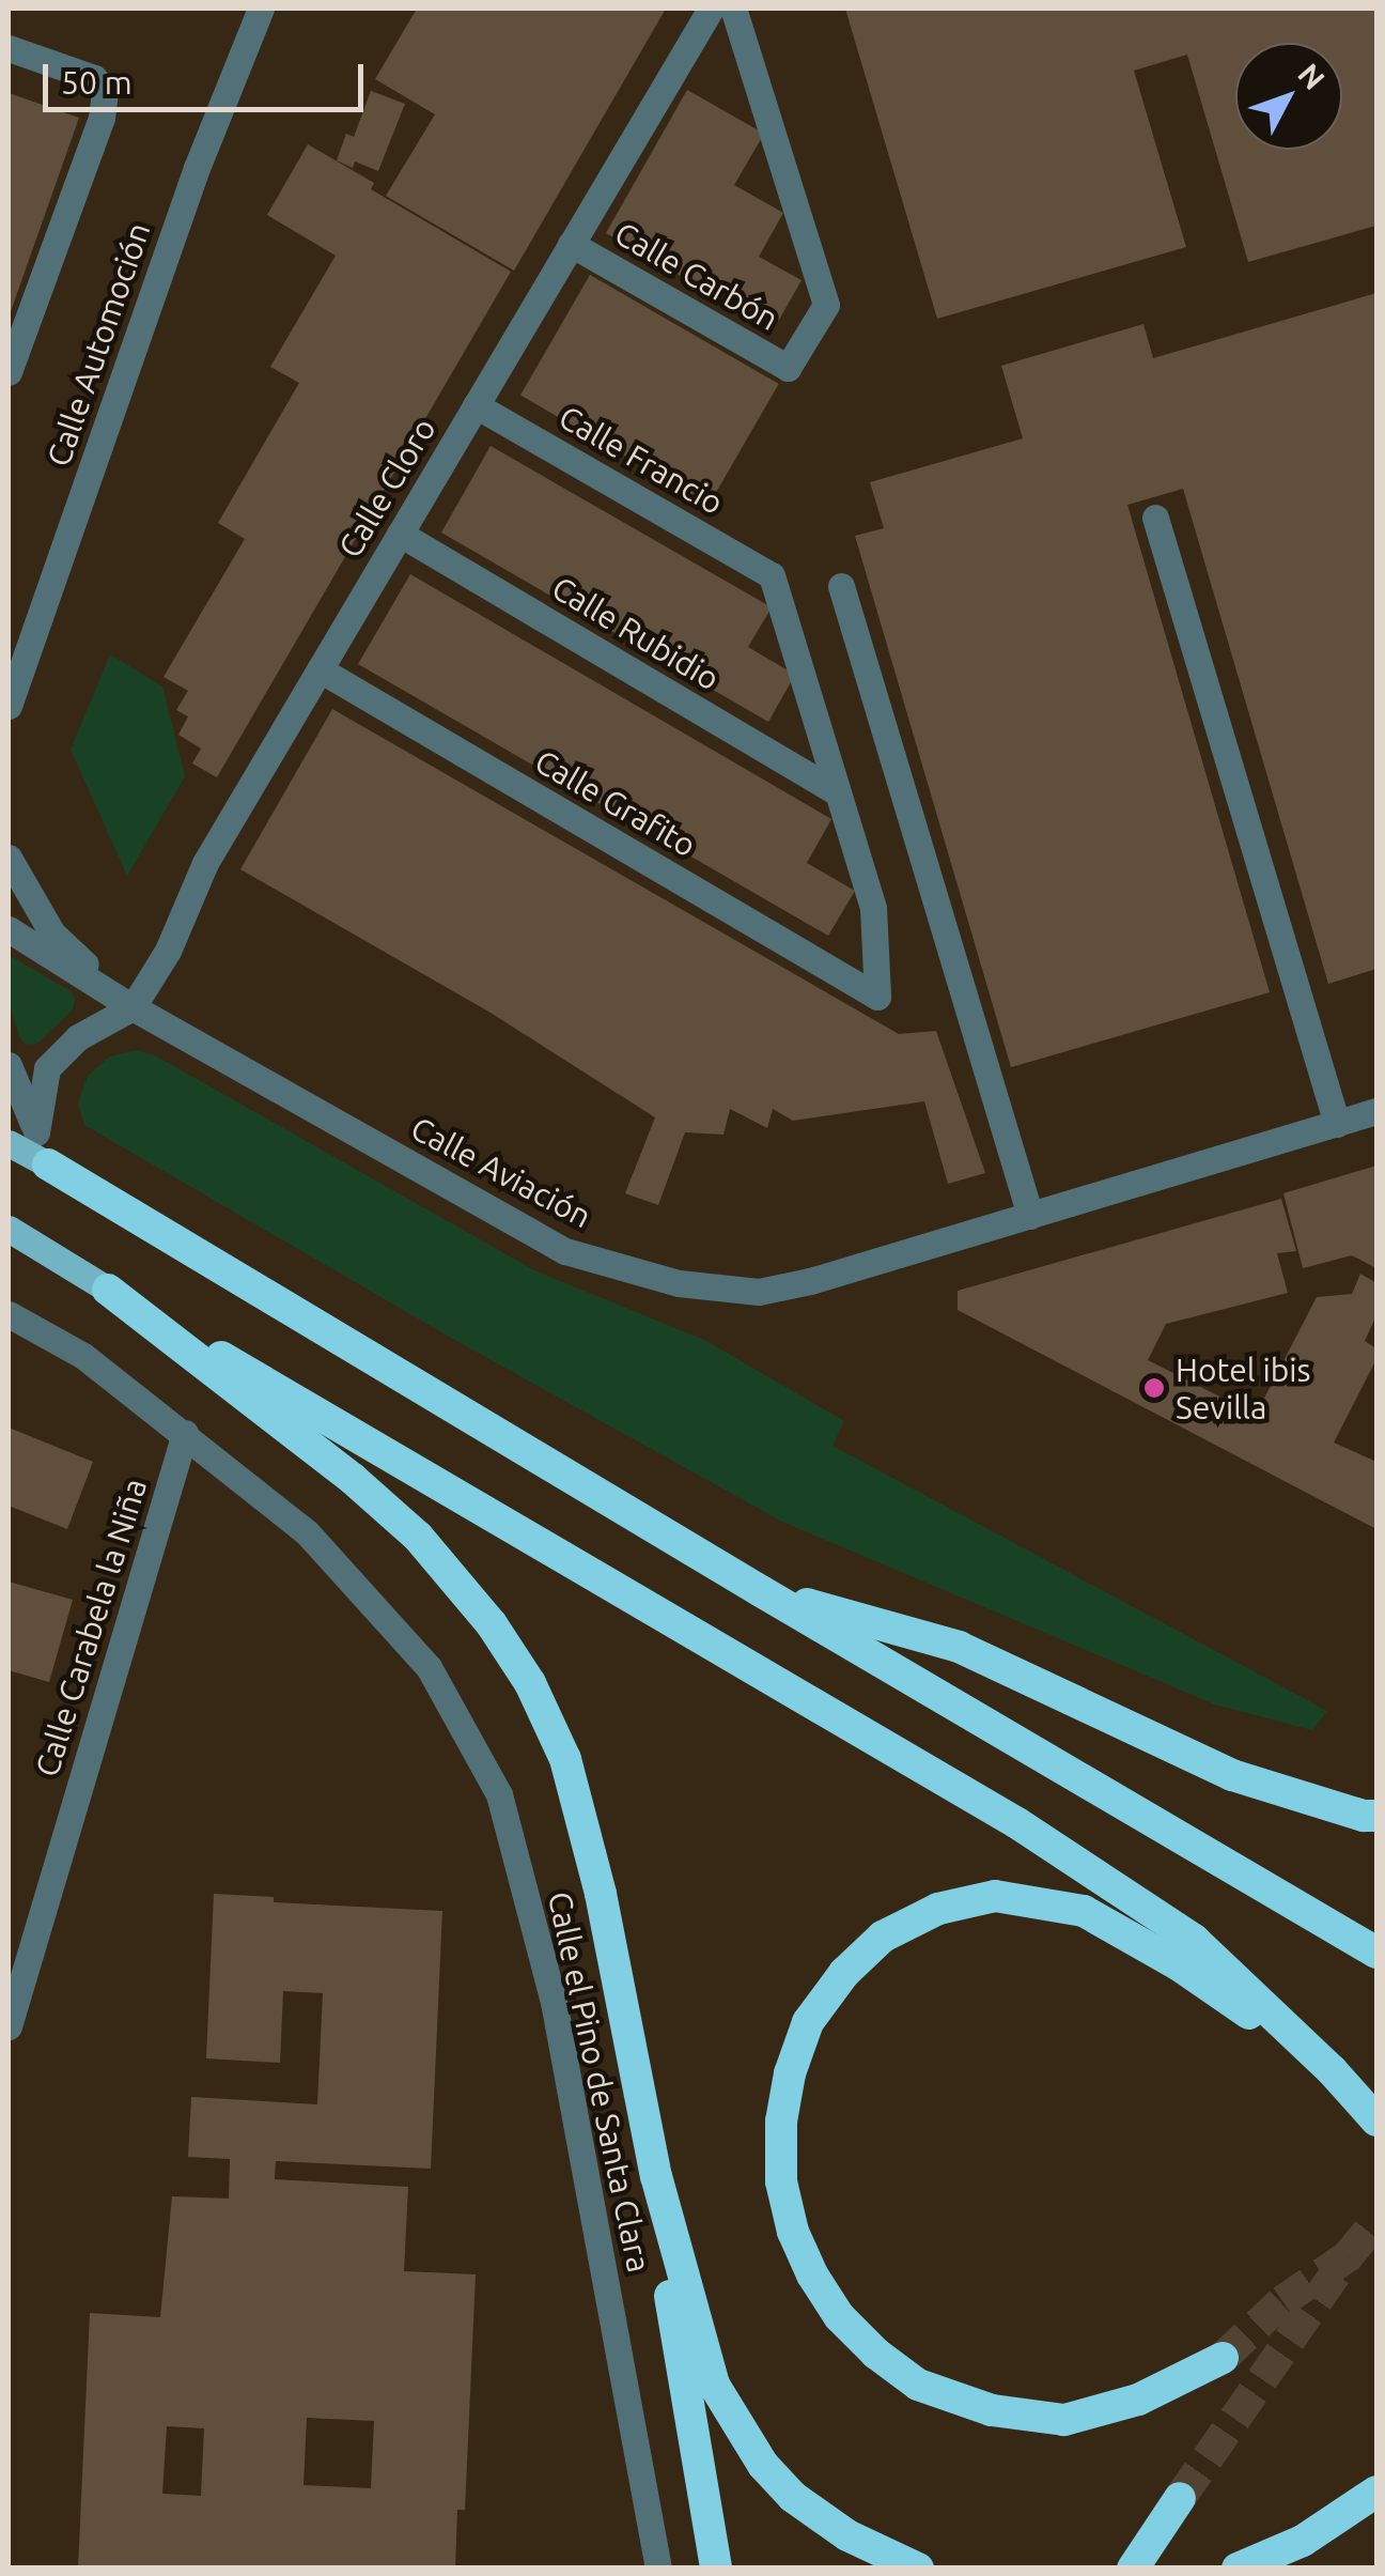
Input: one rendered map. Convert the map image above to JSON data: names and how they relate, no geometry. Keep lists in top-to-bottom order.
{
  "streets": {
    "street": [
      "Calle Carbón",
      "Calle Automoción",
      "Calle Francio",
      "Calle Cloro",
      "Calle Rubidio",
      "Calle Grafito",
      "Calle Aviación",
      "Calle Carabela la Niña",
      "Calle el Pino de Santa Clara"
    ]
  },
  "crossings": [
    ["Calle Carbón", "Calle Cloro"],
    ["Calle Francio", "Calle Cloro"],
    ["Calle Francio", "Calle Rubidio"],
    ["Calle Francio", "Calle Grafito"],
    ["Calle Cloro", "Calle Rubidio"],
    ["Calle Cloro", "Calle Grafito"],
    ["Calle Cloro", "Calle Aviación"],
    ["Calle Rubidio", "Calle Grafito"],
    ["Calle Carabela la Niña", "Calle el Pino de Santa Clara"]
  ],
  "places": ["Hotel ibis Sevilla"],
  "scale_bar": "50 m",
  "north": "top right"
}
